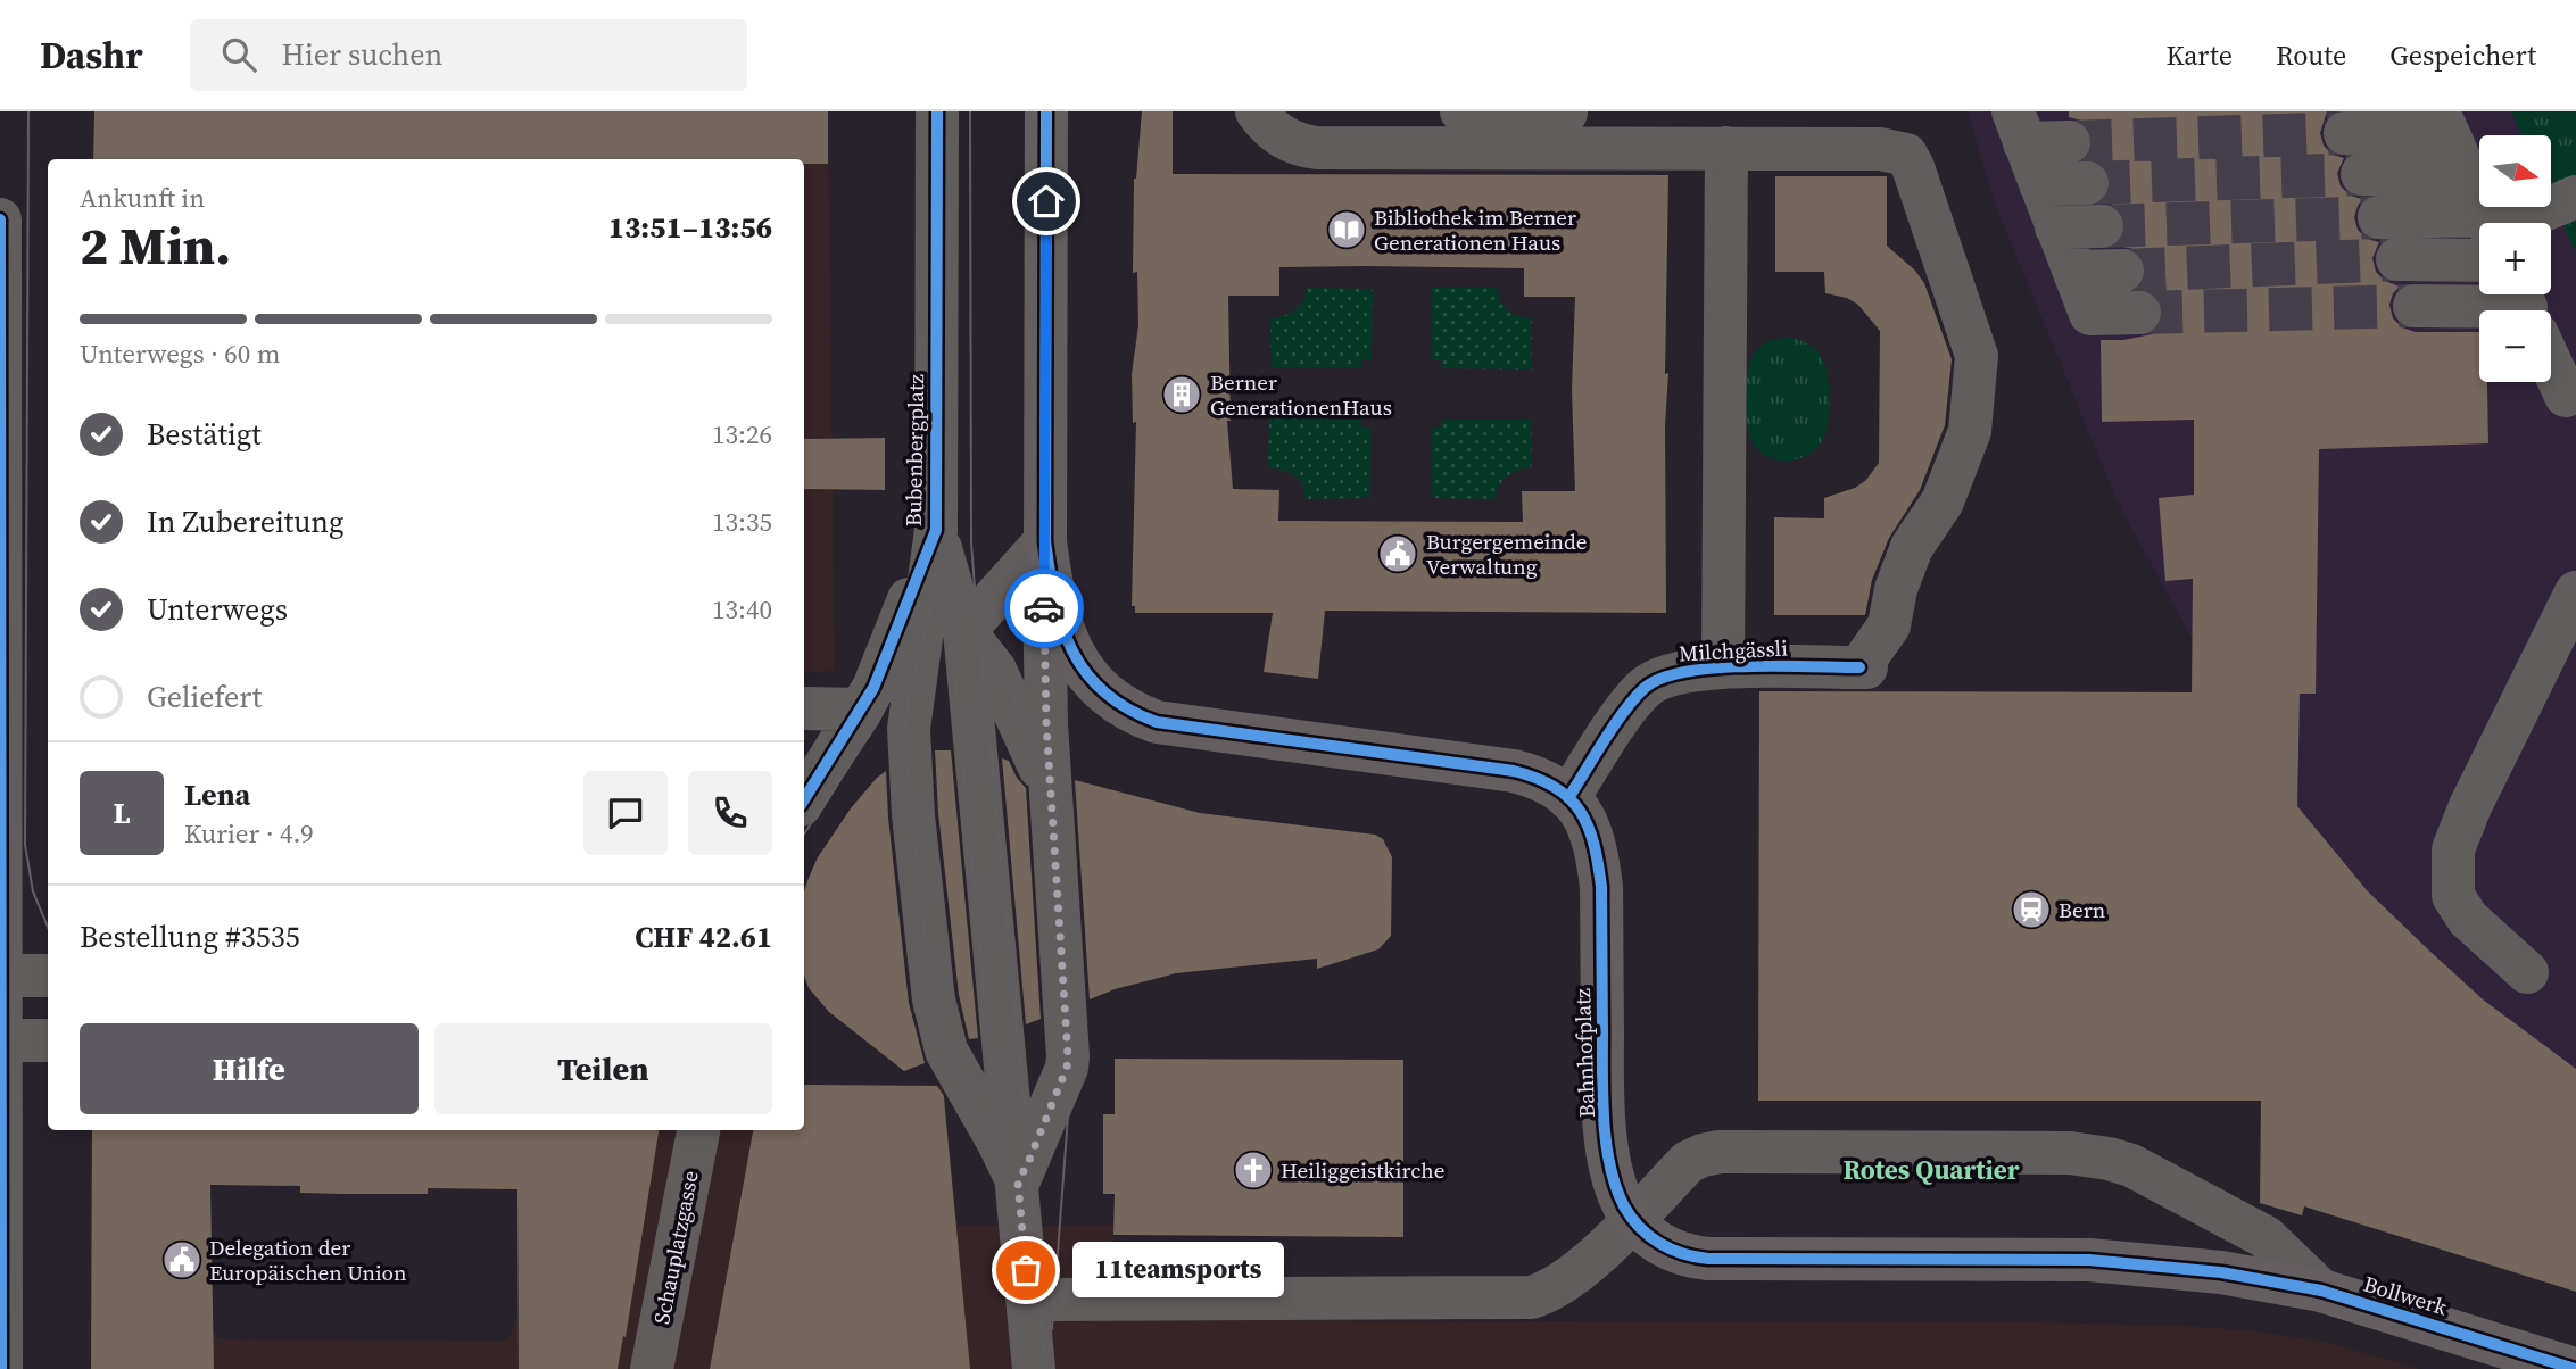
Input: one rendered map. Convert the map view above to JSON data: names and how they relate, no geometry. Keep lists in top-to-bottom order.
{
  "streets": {
    "main road": ["Bubenbergplatz", "Bahnhofplatz", "Bollwerk"],
    "street": ["Milchgässli", "Schauplatzgasse"]
  },
  "crossings": [
    ["Bubenbergplatz", "Bahnhofplatz"],
    ["Milchgässli", "Bahnhofplatz"],
    ["Bahnhofplatz", "Bollwerk"]
  ],
  "districts": ["Rotes Quartier"],
  "places": {
    "library": ["Bibliothek im Berner Generationen Haus"],
    "building": ["Berner GenerationenHaus"],
    "public building": ["Burgergemeinde Verwaltung", "Delegation der Europäischen Union"],
    "station": ["Bern"],
    "church": ["Heiliggeistkirche"],
    "other": ["11teamsports"]
  },
  "north": "right",
  "page": {
    "header": "Dashr",
    "search": "Hier suchen",
    "nav": ["Karte", "Route", "Gespeichert"],
    "map_buttons": ["+", "−"],
    "heading": ["2 Min.", "Ankunft in", "13:51–13:56"],
    "panel": [
      "Lena",
      "Kurier · 4.9",
      "Bestellung #3535",
      "CHF 42.61"
    ],
    "bar": "Unterwegs · 60 m",
    "list": [
      ["Bestätigt", "13:26"],
      ["In Zubereitung", "13:35"],
      ["Unterwegs", "13:40"],
      "Geliefert"
    ],
    "round": "L",
    "buttons": ["Hilfe", "Teilen"],
    "bubble": "11teamsports"
  }
}
